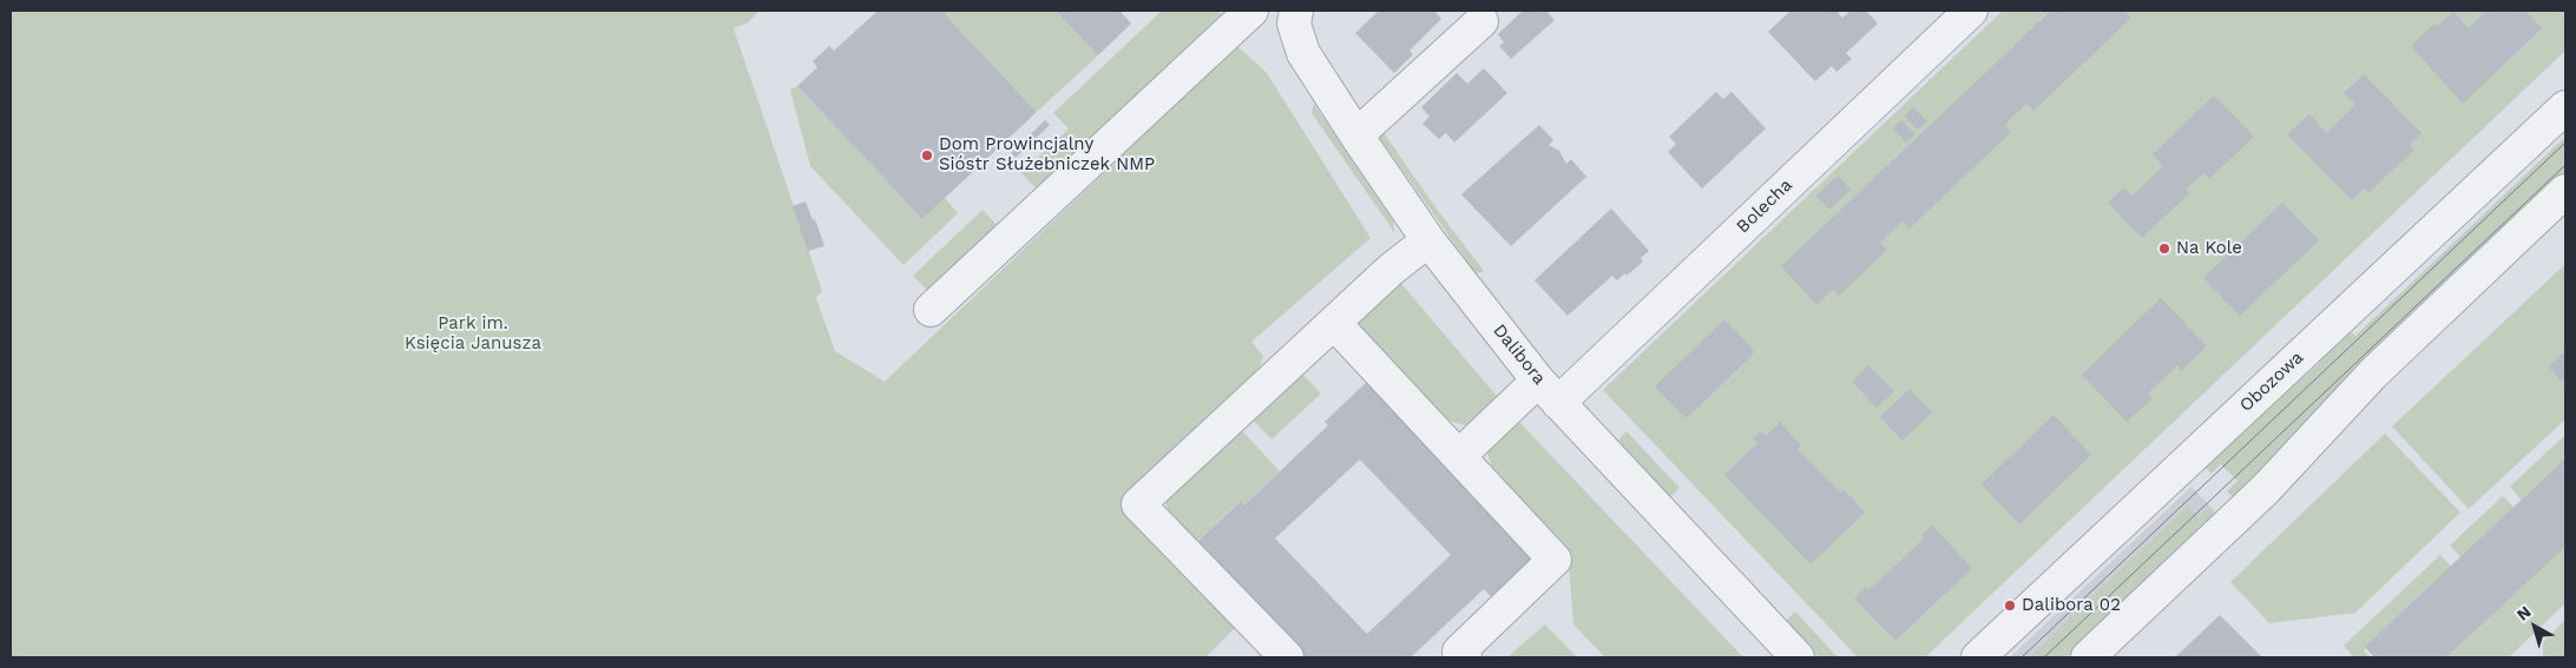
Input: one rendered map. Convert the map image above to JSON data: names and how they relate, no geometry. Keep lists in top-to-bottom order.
{
  "streets": {
    "street": ["Bolecha", "Dalibora", "Obozowa"]
  },
  "crossings": [
    ["Bolecha", "Dalibora"]
  ],
  "parks": ["Park im. Księcia Janusza"],
  "places": ["Dom Prowincjalny Sióstr Służebniczek NMP", "Na Kole", "Dalibora 02"],
  "north": "top left"
}
